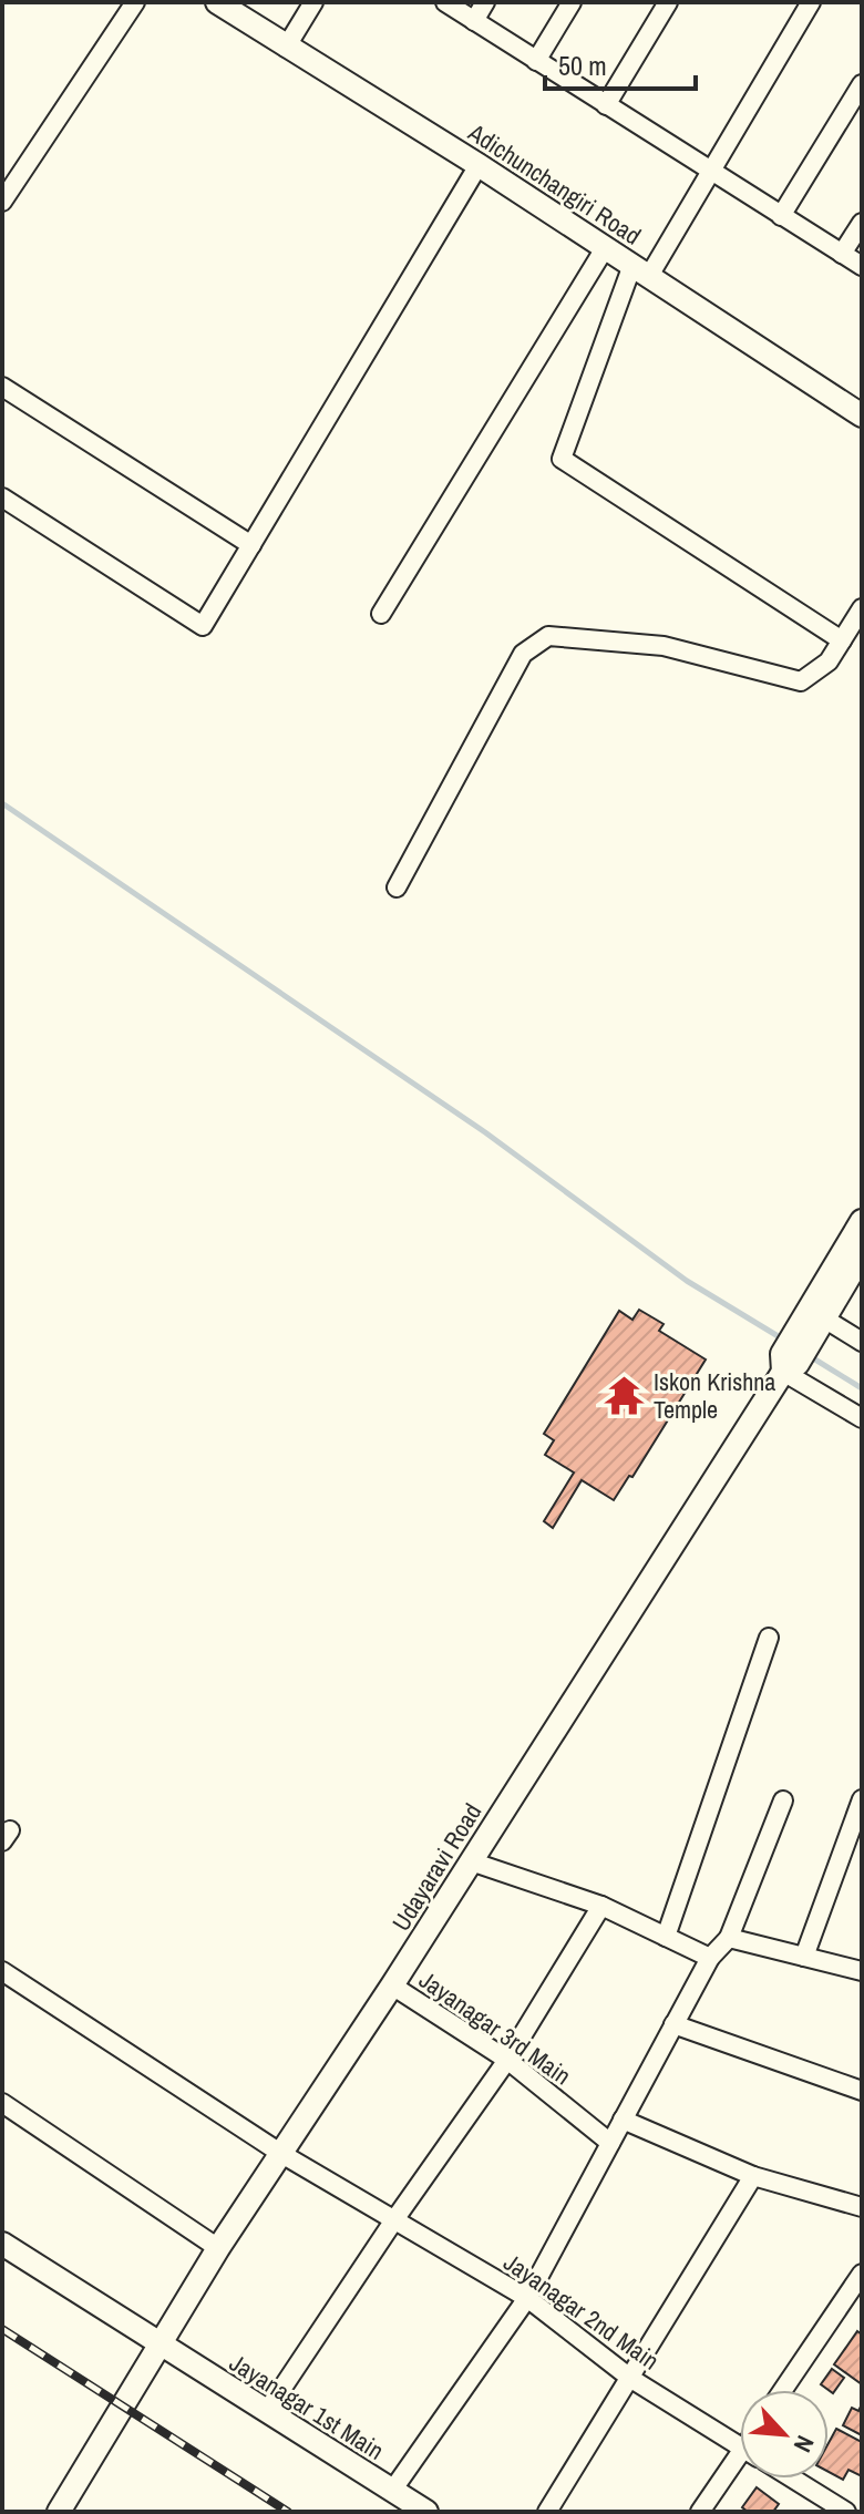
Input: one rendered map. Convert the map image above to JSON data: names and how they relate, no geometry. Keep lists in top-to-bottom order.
{
  "streets": {
    "street": [
      "Adichunchangiri Road",
      "Udayaravi Road",
      "Jayanagar 3rd Main",
      "Jayanagar 2nd Main",
      "Jayanagar 1st Main"
    ]
  },
  "crossings": [
    ["Udayaravi Road", "Jayanagar 3rd Main"],
    ["Udayaravi Road", "Jayanagar 2nd Main"],
    ["Udayaravi Road", "Jayanagar 1st Main"]
  ],
  "places": {
    "temple": ["Iskon Krishna Temple"]
  },
  "scale_bar": "50 m",
  "north": "bottom right"
}
